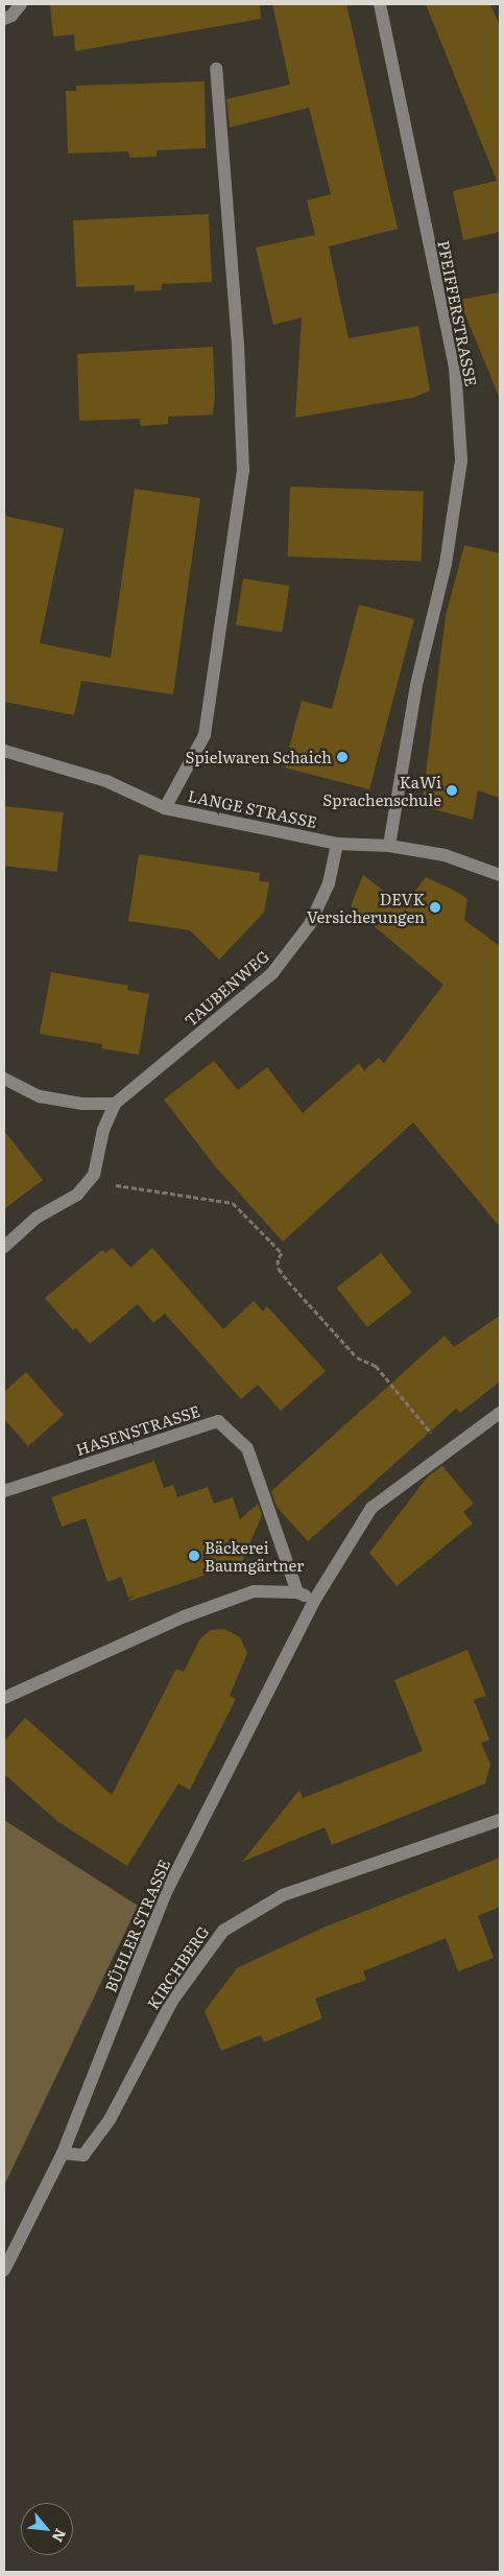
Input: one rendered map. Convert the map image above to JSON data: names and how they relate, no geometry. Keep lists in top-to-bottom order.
{
  "streets": {
    "street": [
      "PFEIFFERSTRASSE",
      "LANGE STRASSE",
      "TAUBENWEG",
      "HASENSTRASSE",
      "BÜHLER STRASSE",
      "KIRCHBERG"
    ]
  },
  "crossings": [
    ["PFEIFFERSTRASSE", "LANGE STRASSE"],
    ["LANGE STRASSE", "TAUBENWEG"],
    ["BÜHLER STRASSE", "KIRCHBERG"]
  ],
  "places": [
    "Spielwaren Schaich",
    "KaWi Sprachenschule",
    "DEVK Versicherungen",
    "Bäckerei Baumgärtner"
  ],
  "north": "bottom right"
}
